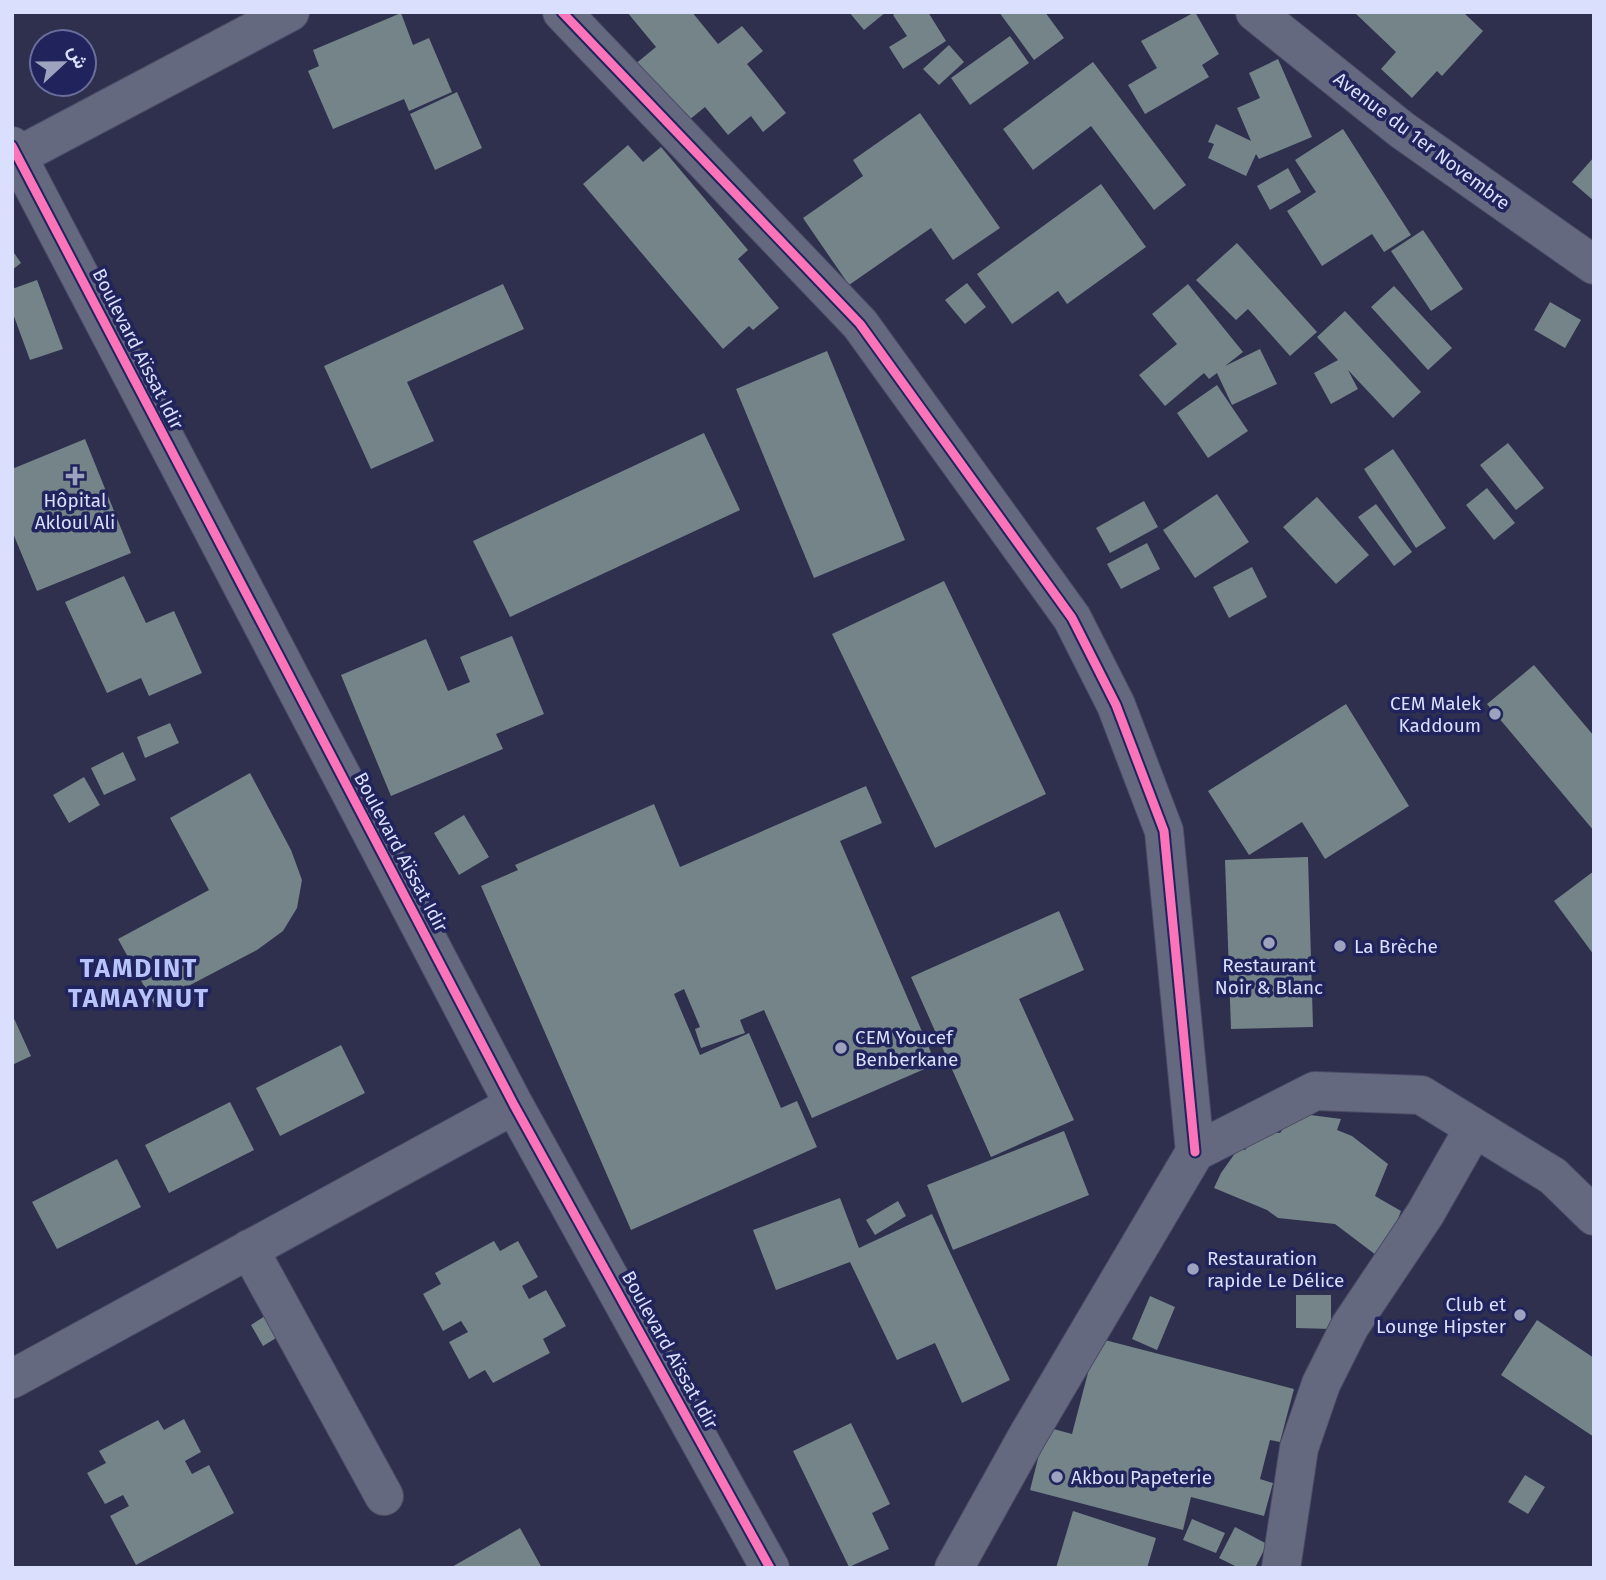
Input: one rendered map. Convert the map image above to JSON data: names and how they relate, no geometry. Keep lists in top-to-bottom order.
{
  "streets": {
    "street": ["Avenue du 1er Novembre", "Boulevard Aïssat Idir"]
  },
  "districts": ["TAMDINT TAMAYNUT"],
  "places": {
    "health": ["Hôpital Akloul Ali"],
    "other": [
      "CEM Malek Kaddoum",
      "Restaurant Noir & Blanc",
      "La Brèche",
      "CEM Youcef Benberkane",
      "Restauration rapide Le Délice",
      "Club et Lounge Hipster",
      "Akbou Papeterie"
    ]
  },
  "north": "right"
}
